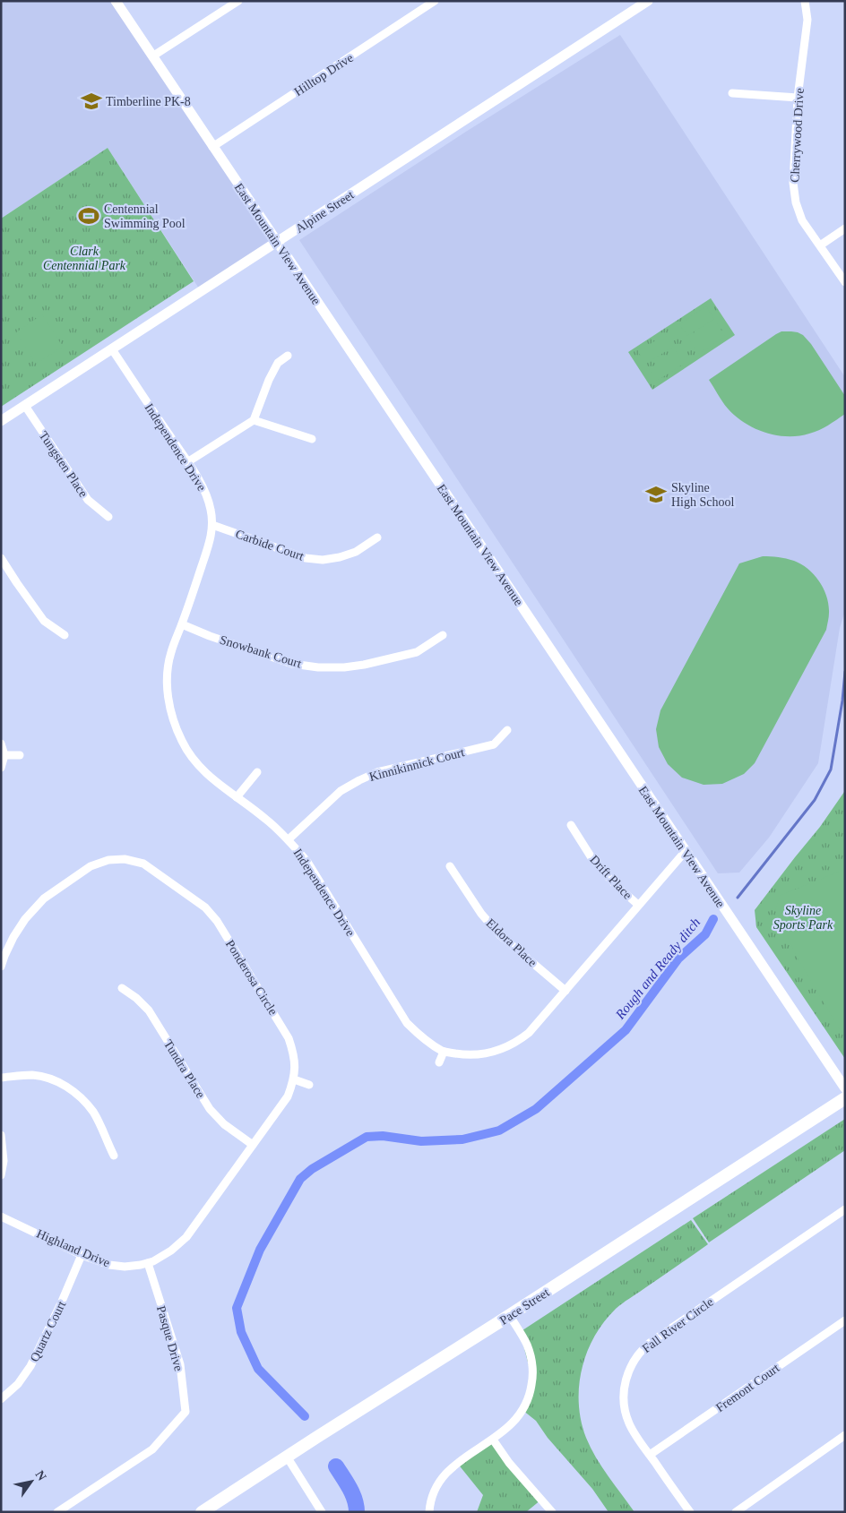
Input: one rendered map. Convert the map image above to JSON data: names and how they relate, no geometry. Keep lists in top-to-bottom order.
{
  "streets": {
    "main road": ["Pace Street"],
    "street": [
      "Hilltop Drive",
      "Cherrywood Drive",
      "Alpine Street",
      "East Mountain View Avenue",
      "Independence Drive",
      "Tungsten Place",
      "Carbide Court",
      "Snowbank Court",
      "Kinnikinnick Court",
      "Drift Place",
      "Eldora Place",
      "Ponderosa Circle",
      "Tundra Place",
      "Highland Drive",
      "Fall River Circle",
      "Quartz Court",
      "Pasque Drive",
      "Fremont Court"
    ]
  },
  "crossings": [
    ["Hilltop Drive", "East Mountain View Avenue"],
    ["Alpine Street", "East Mountain View Avenue"],
    ["Alpine Street", "Independence Drive"],
    ["Alpine Street", "Tungsten Place"],
    ["East Mountain View Avenue", "Independence Drive"],
    ["Independence Drive", "Carbide Court"],
    ["Independence Drive", "Snowbank Court"],
    ["Independence Drive", "Kinnikinnick Court"],
    ["Independence Drive", "Drift Place"],
    ["Independence Drive", "Eldora Place"],
    ["Ponderosa Circle", "Tundra Place"],
    ["Ponderosa Circle", "Highland Drive"],
    ["Ponderosa Circle", "Pasque Drive"],
    ["Highland Drive", "Quartz Court"],
    ["Highland Drive", "Pasque Drive"],
    ["Fall River Circle", "Fremont Court"]
  ],
  "water": ["Rough and Ready ditch"],
  "parks": ["Clark Centennial Park", "Skyline Sports Park"],
  "places": {
    "school or university": ["Timberline PK-8", "Skyline High School"],
    "sports": ["Centennial Swimming Pool"]
  },
  "north": "top right"
}
